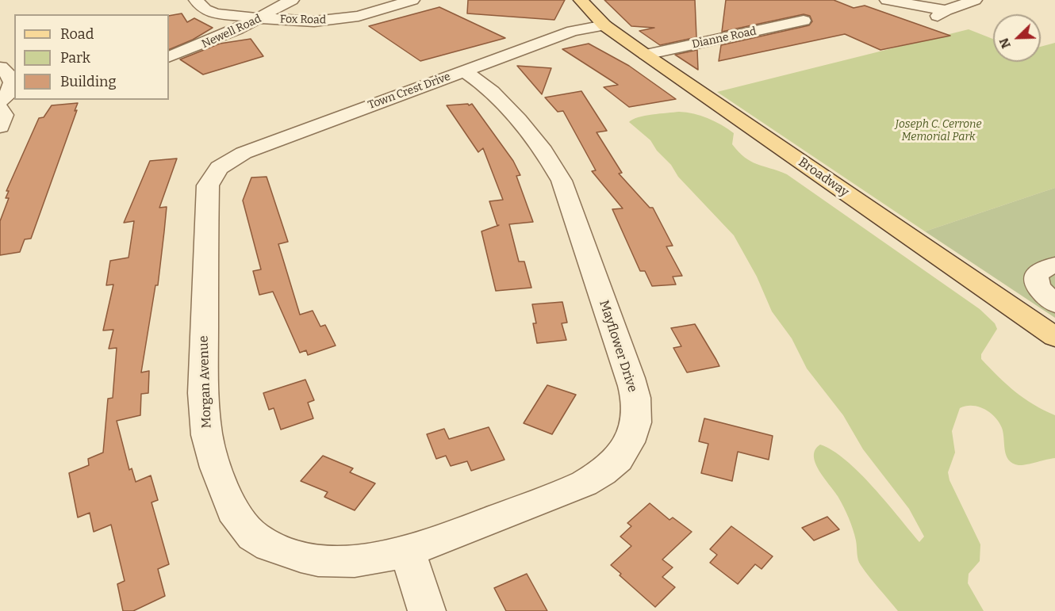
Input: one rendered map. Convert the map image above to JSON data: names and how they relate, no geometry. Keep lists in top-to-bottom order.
{
  "streets": {
    "main road": ["Broadway"],
    "street": [
      "Fox Road",
      "Newell Road",
      "Dianne Road",
      "Town Crest Drive",
      "Mayflower Drive",
      "Morgan Avenue"
    ]
  },
  "crossings": [
    ["Fox Road", "Newell Road"],
    ["Dianne Road", "Broadway"],
    ["Town Crest Drive", "Broadway"],
    ["Town Crest Drive", "Mayflower Drive"],
    ["Town Crest Drive", "Morgan Avenue"],
    ["Mayflower Drive", "Morgan Avenue"]
  ],
  "parks": ["Joseph C. Cerrone Memorial Park"],
  "legend": ["Road", "Park", "Building"],
  "north": "bottom left"
}
